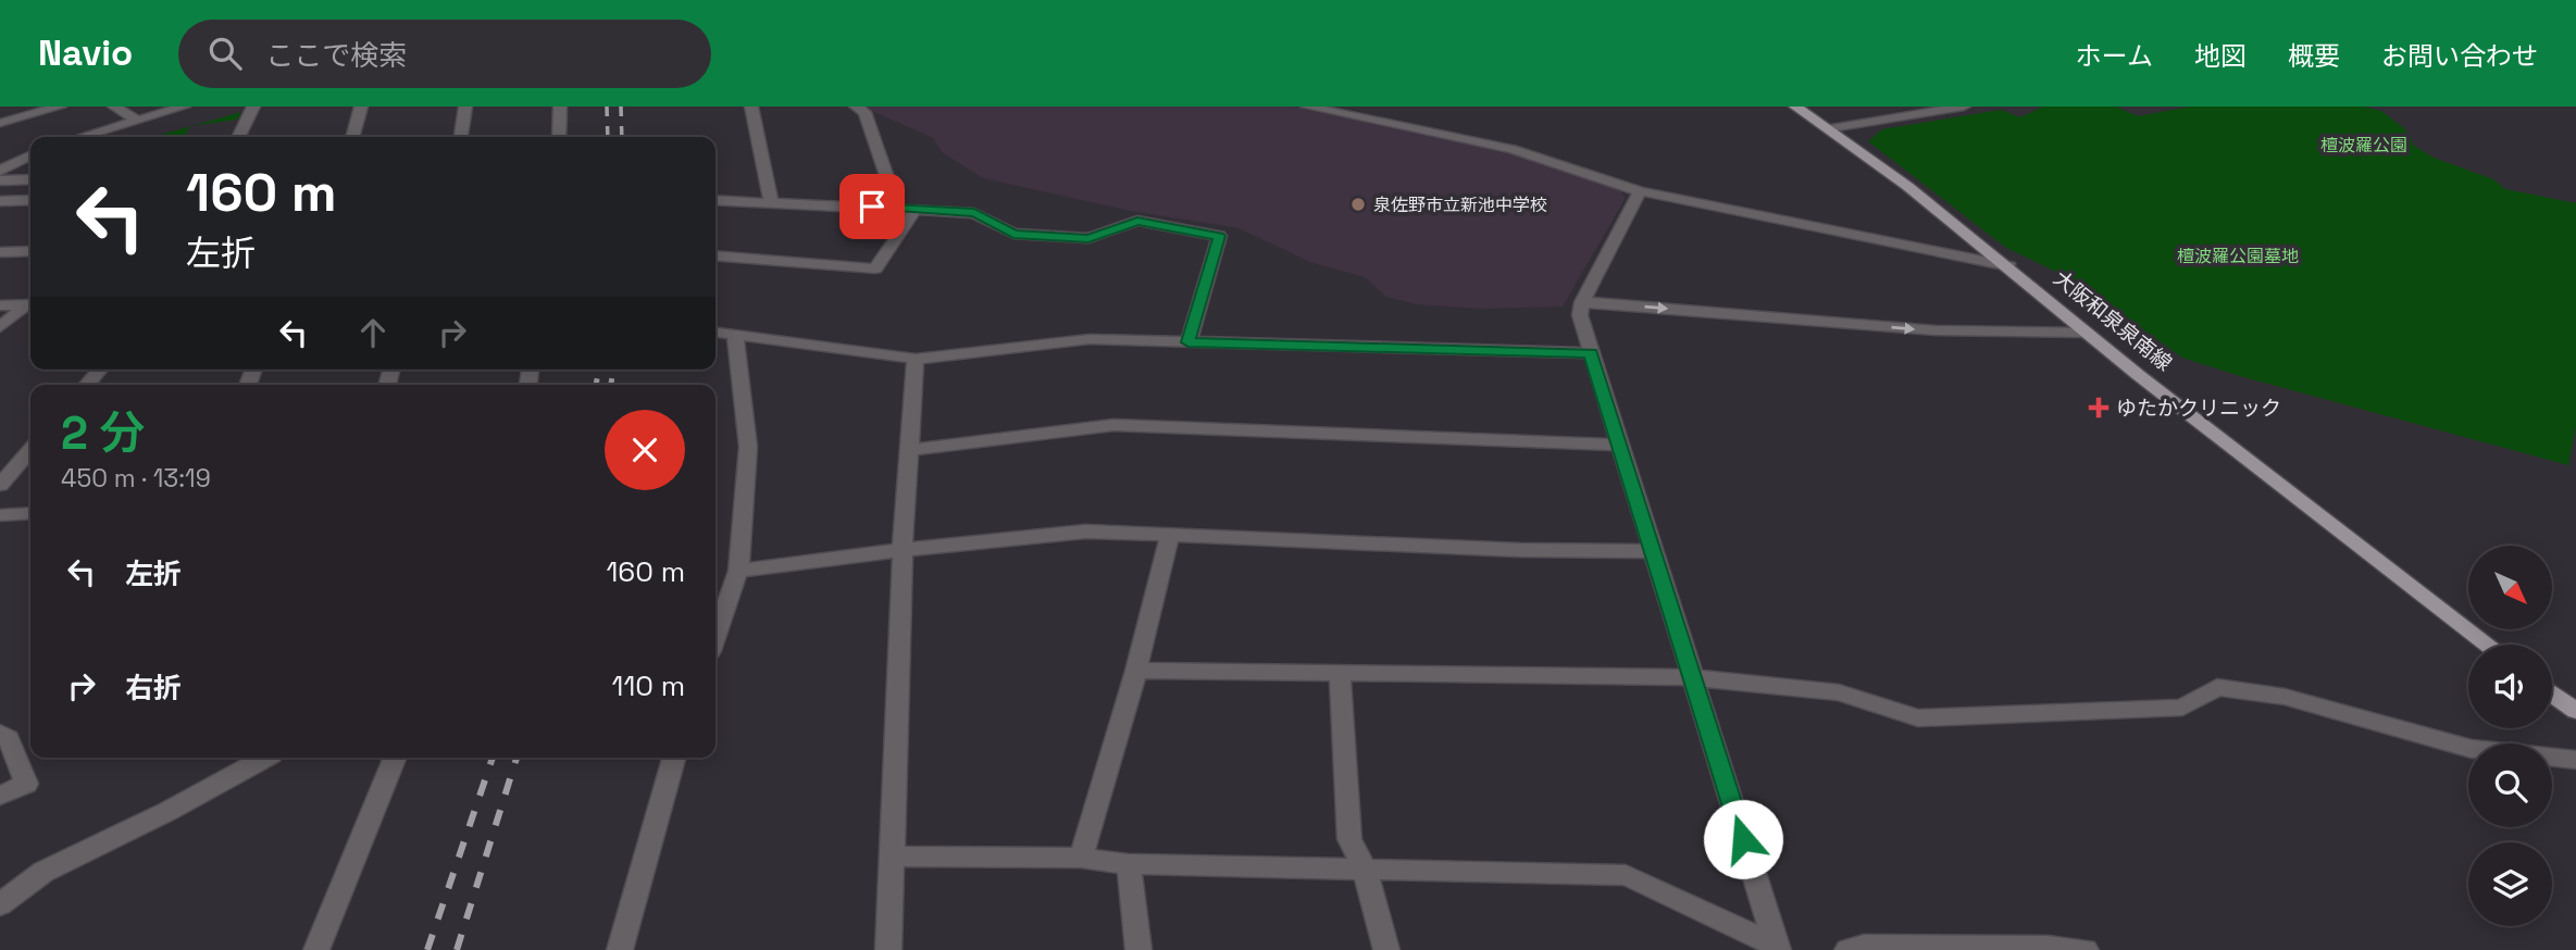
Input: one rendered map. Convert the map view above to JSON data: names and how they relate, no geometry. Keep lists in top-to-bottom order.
{
  "streets": {
    "main road": ["大阪和泉泉南線"]
  },
  "parks": ["檀波羅公園", "檀波羅公園墓地"],
  "places": {
    "other": ["泉佐野市立新池中学校"],
    "health": ["ゆたかクリニック"]
  },
  "north": "bottom right",
  "page": {
    "header": "Navio",
    "search": "ここで検索",
    "nav": [
      "ホーム",
      "地図",
      "概要",
      "お問い合わせ"
    ],
    "turn": ["160 m", "左折"],
    "heading": ["2 分", "450 m · 13:19"],
    "list": [
      {
        "name": "左折",
        "value": "160 m"
      },
      {
        "name": "右折",
        "value": "110 m"
      }
    ]
  }
}
